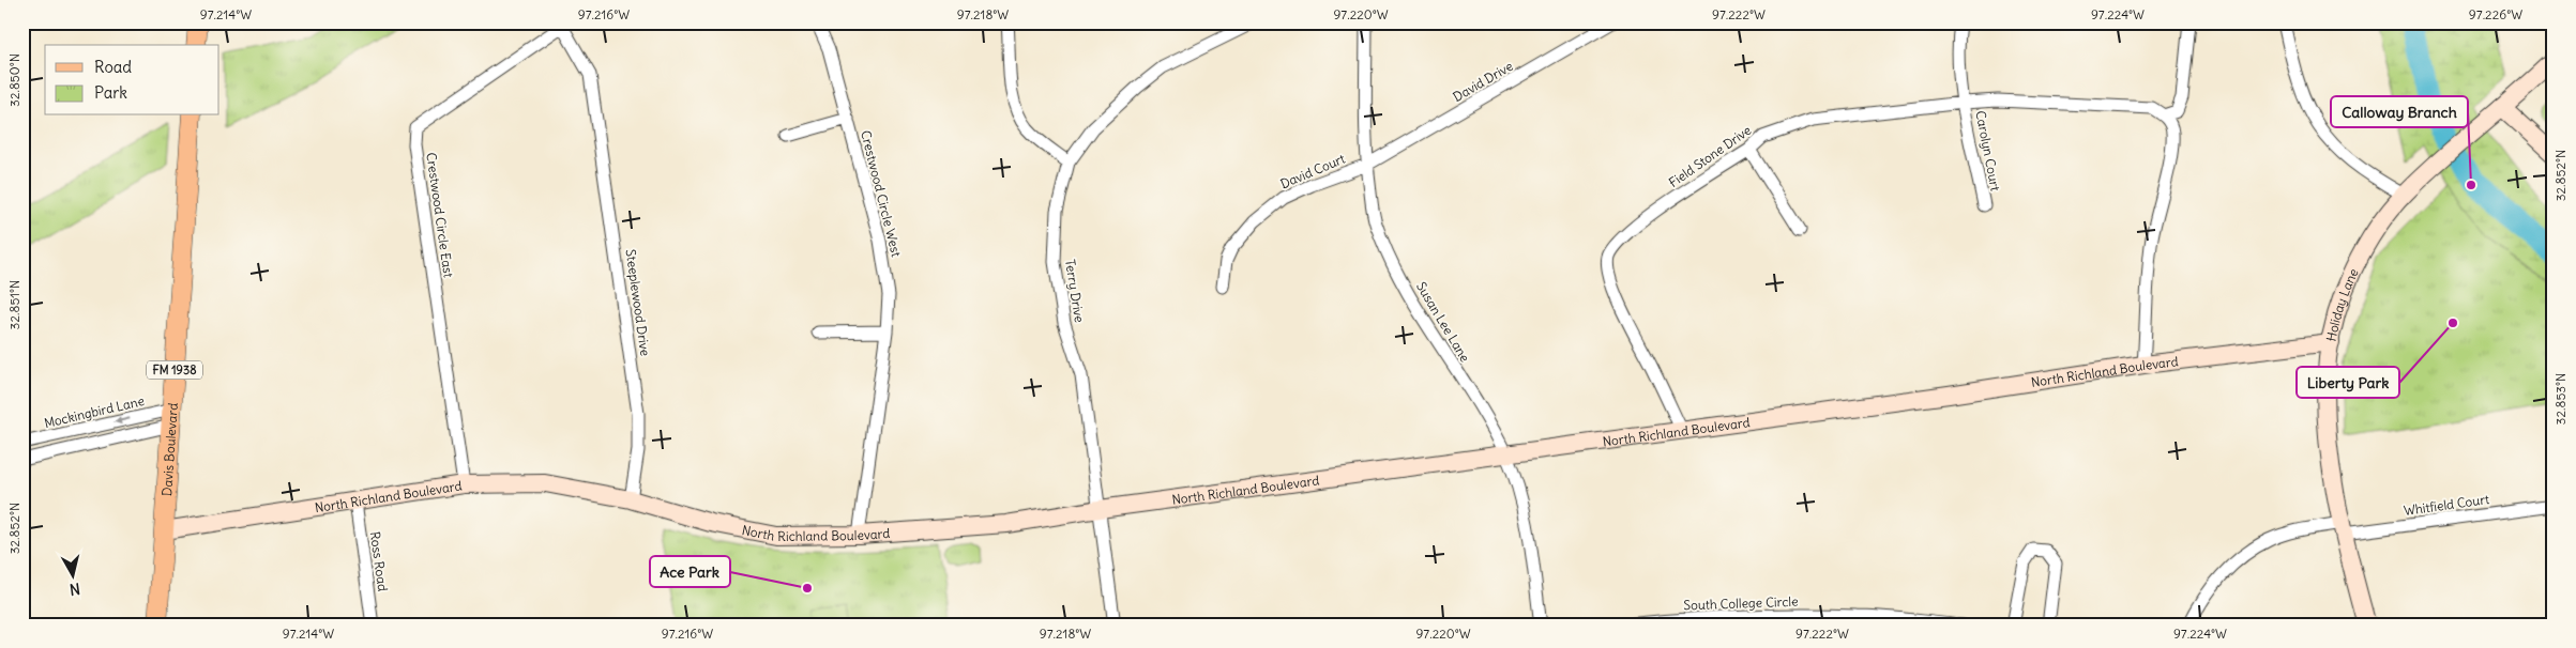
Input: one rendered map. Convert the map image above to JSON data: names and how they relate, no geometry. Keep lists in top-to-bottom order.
{
  "streets": {
    "main road": ["FM 1938", "Davis Boulevard"],
    "street": [
      "David Drive",
      "Carolyn Court",
      "Field Stone Drive",
      "David Court",
      "Crestwood Circle West",
      "Crestwood Circle East",
      "Terry Drive",
      "Steeplewood Drive",
      "Holiday Lane",
      "Susan Lee Lane",
      "North Richland Boulevard",
      "Mockingbird Lane",
      "Whitfield Court",
      "Ross Road",
      "South College Circle"
    ]
  },
  "crossings": [
    ["David Drive", "David Court"],
    ["David Drive", "Susan Lee Lane"],
    ["Carolyn Court", "Field Stone Drive"],
    ["Field Stone Drive", "North Richland Boulevard"],
    ["David Court", "Susan Lee Lane"],
    ["Crestwood Circle West", "North Richland Boulevard"],
    ["Crestwood Circle East", "Steeplewood Drive"],
    ["Crestwood Circle East", "North Richland Boulevard"],
    ["Terry Drive", "North Richland Boulevard"],
    ["Steeplewood Drive", "North Richland Boulevard"],
    ["Holiday Lane", "North Richland Boulevard"],
    ["Holiday Lane", "Whitfield Court"],
    ["Susan Lee Lane", "North Richland Boulevard"],
    ["North Richland Boulevard", "Davis Boulevard"],
    ["North Richland Boulevard", "Ross Road"],
    ["Mockingbird Lane", "Davis Boulevard"]
  ],
  "places": ["Calloway Branch", "Liberty Park", "Ace Park"],
  "legend": ["Road", "Park"],
  "north": "bottom",
  "coordinates": [
    "97.214°W",
    "97.216°W",
    "97.218°W",
    "97.220°W",
    "97.222°W",
    "97.224°W",
    "97.226°W",
    "32.850°N",
    "32.852°N",
    "32.851°N",
    "32.853°N"
  ]
}
